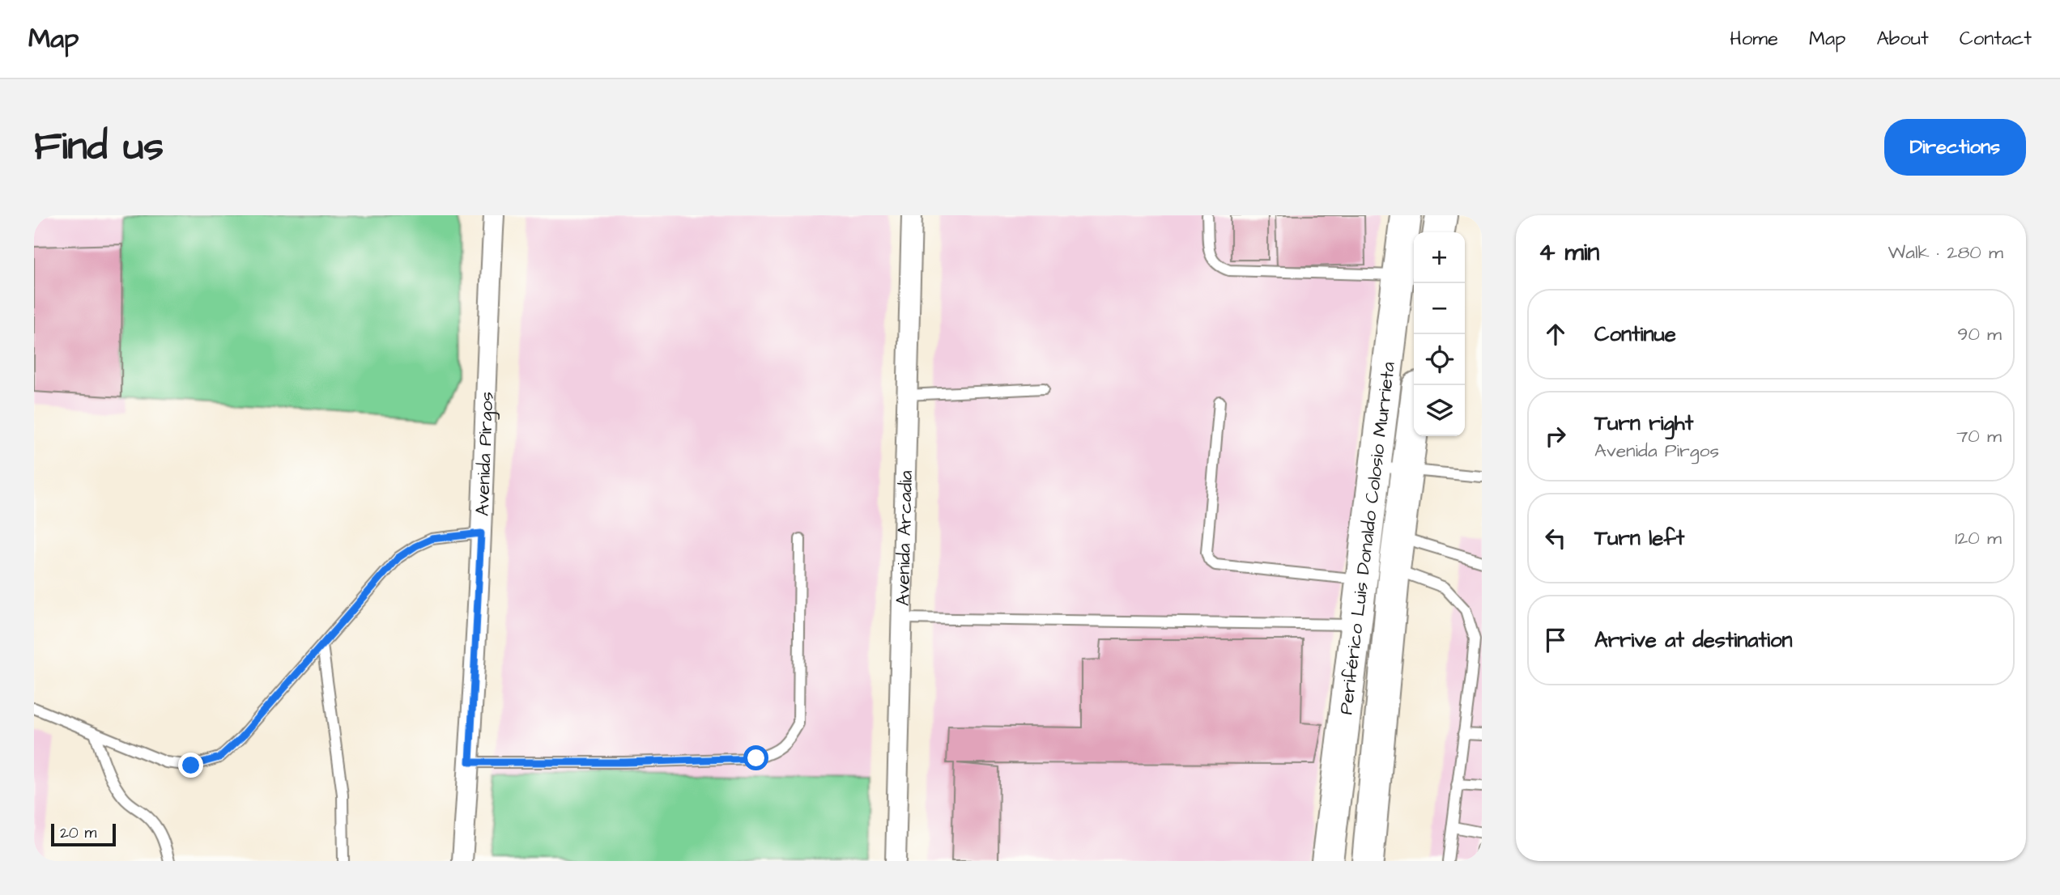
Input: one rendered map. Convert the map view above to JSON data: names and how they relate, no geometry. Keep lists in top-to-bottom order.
{
  "streets": {
    "main road": ["Periférico Luis Donaldo Colosio Murrieta"],
    "street": ["Avenida Pirgos", "Avenida Arcadia"]
  },
  "scale_bar": "20 m",
  "page": {
    "header": "Map",
    "nav": [
      "Home",
      "Map",
      "About",
      "Contact"
    ],
    "buttons": "Directions",
    "title": "Find us",
    "heading": ["4 min", "Walk · 280 m"],
    "map_buttons": ["+", "−"],
    "list": [
      ["Continue", "90 m"],
      ["Turn right", "Avenida Pirgos", "70 m"],
      ["Turn left", "120 m"],
      "Arrive at destination"
    ],
    "scale": "20 m"
  }
}
